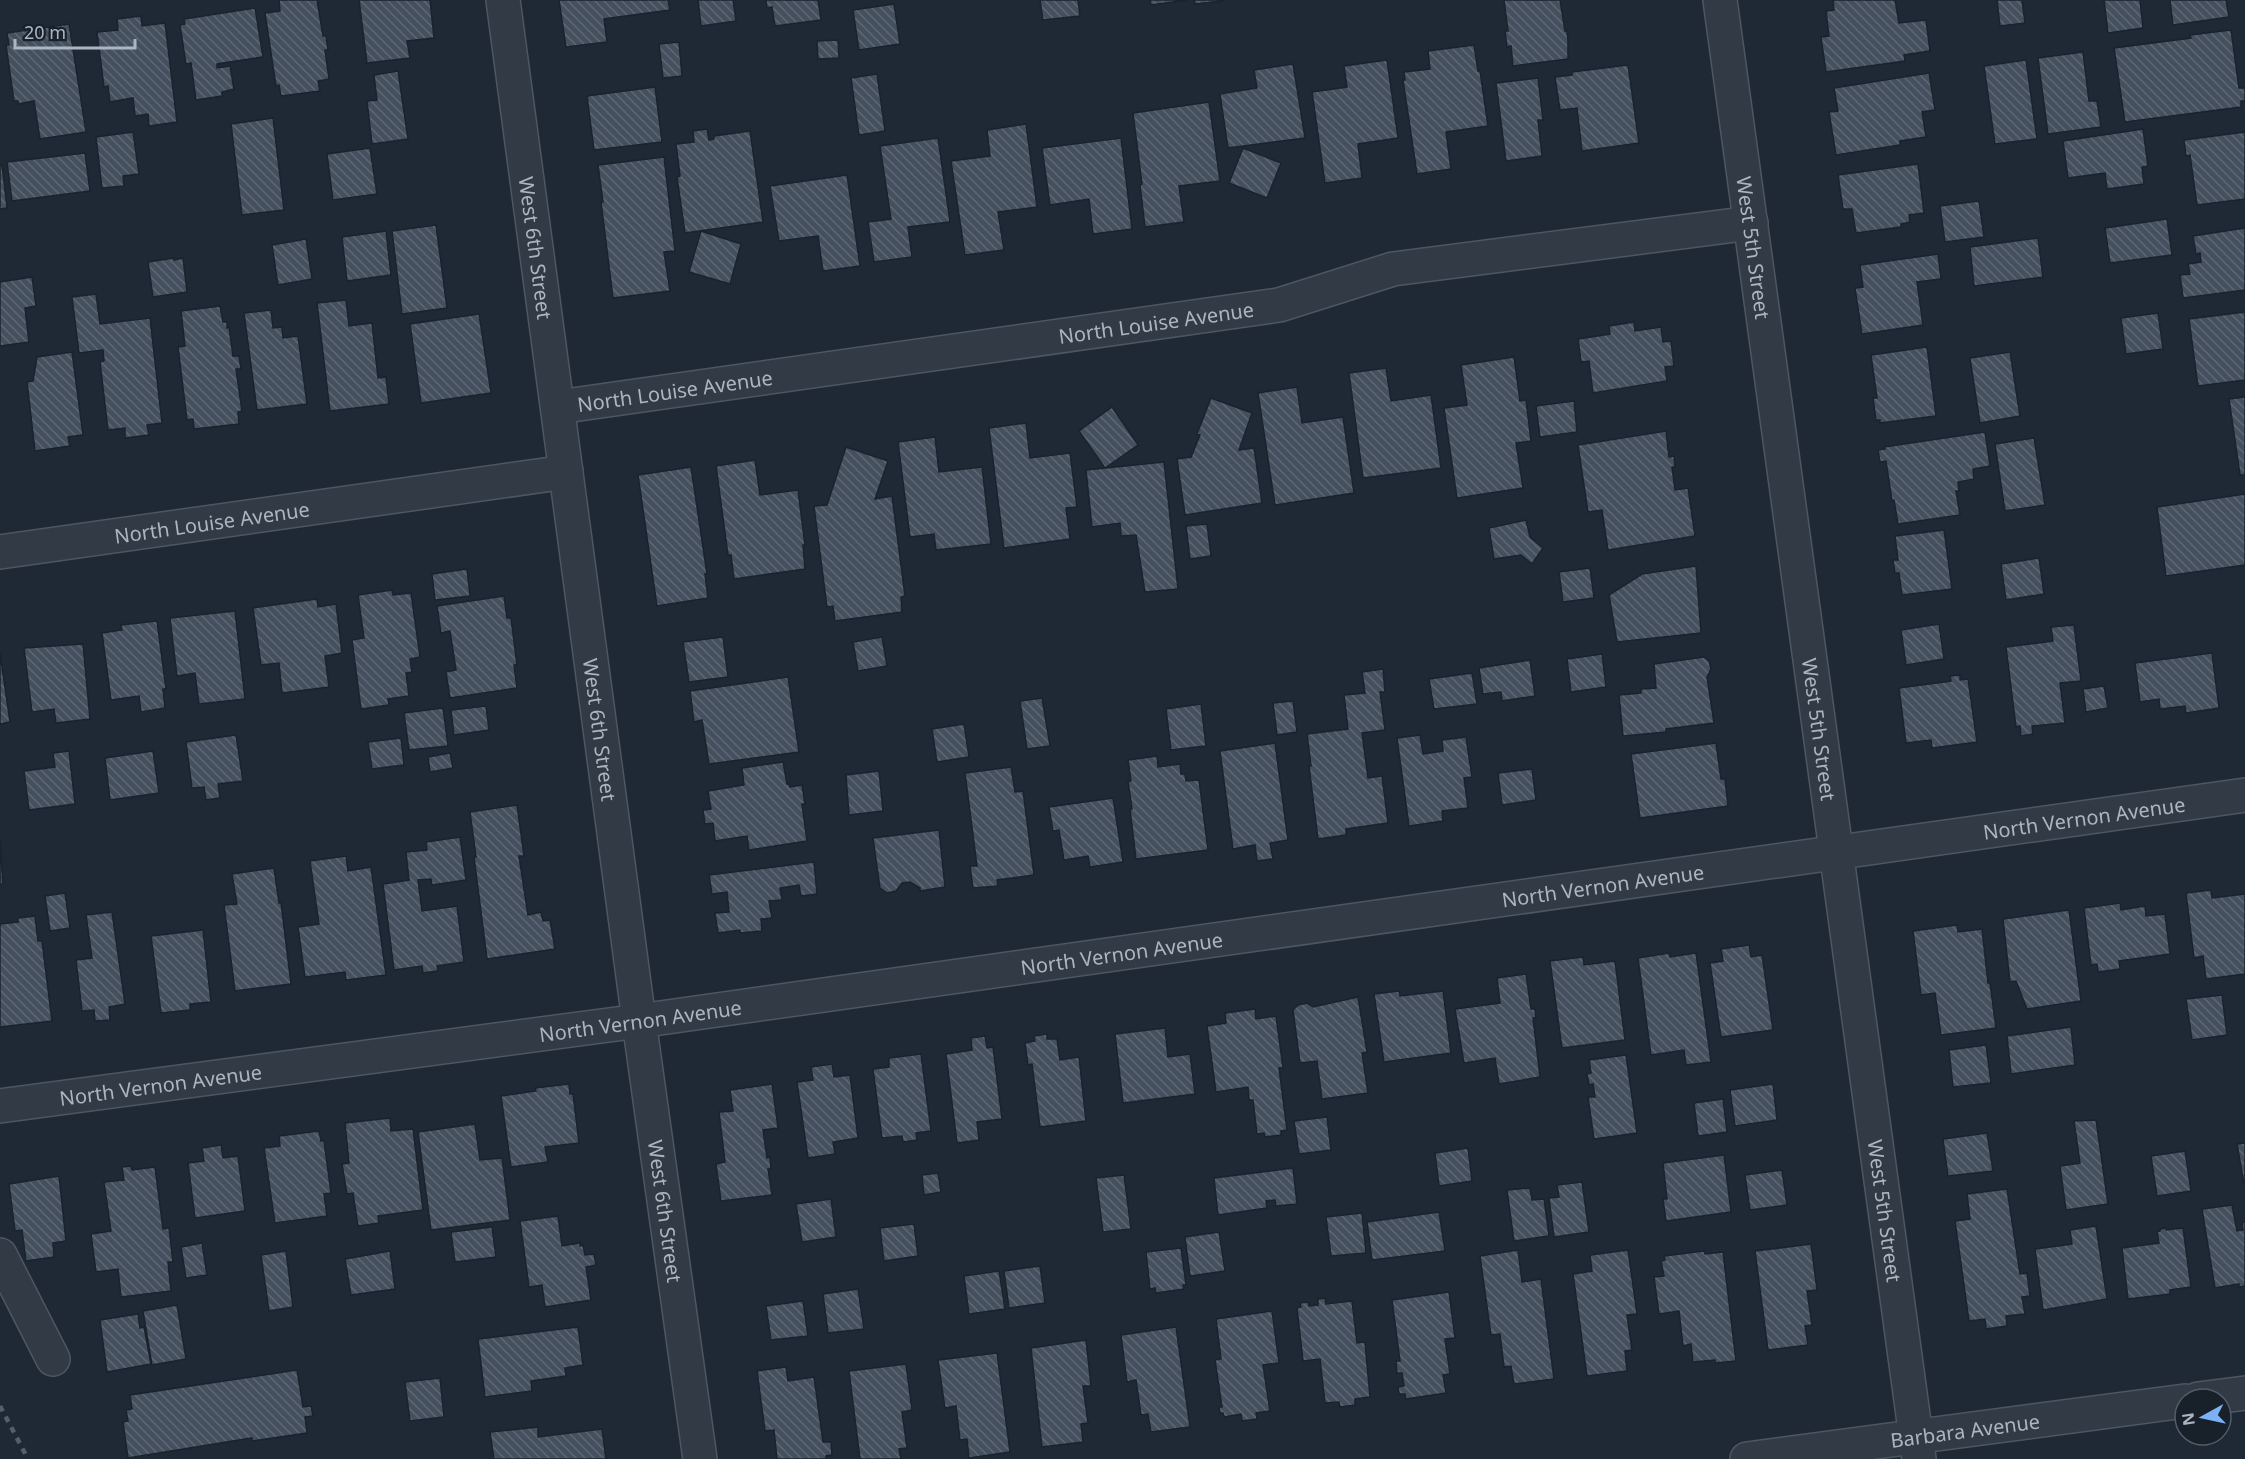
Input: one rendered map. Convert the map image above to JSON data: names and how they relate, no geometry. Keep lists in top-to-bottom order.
{
  "streets": {
    "street": [
      "West 6th Street",
      "West 5th Street",
      "North Louise Avenue",
      "North Vernon Avenue",
      "Barbara Avenue"
    ]
  },
  "crossings": [
    ["West 6th Street", "North Louise Avenue"],
    ["West 6th Street", "North Vernon Avenue"],
    ["West 5th Street", "North Louise Avenue"],
    ["West 5th Street", "North Vernon Avenue"],
    ["West 5th Street", "Barbara Avenue"]
  ],
  "scale_bar": "20 m",
  "north": "left"
}
